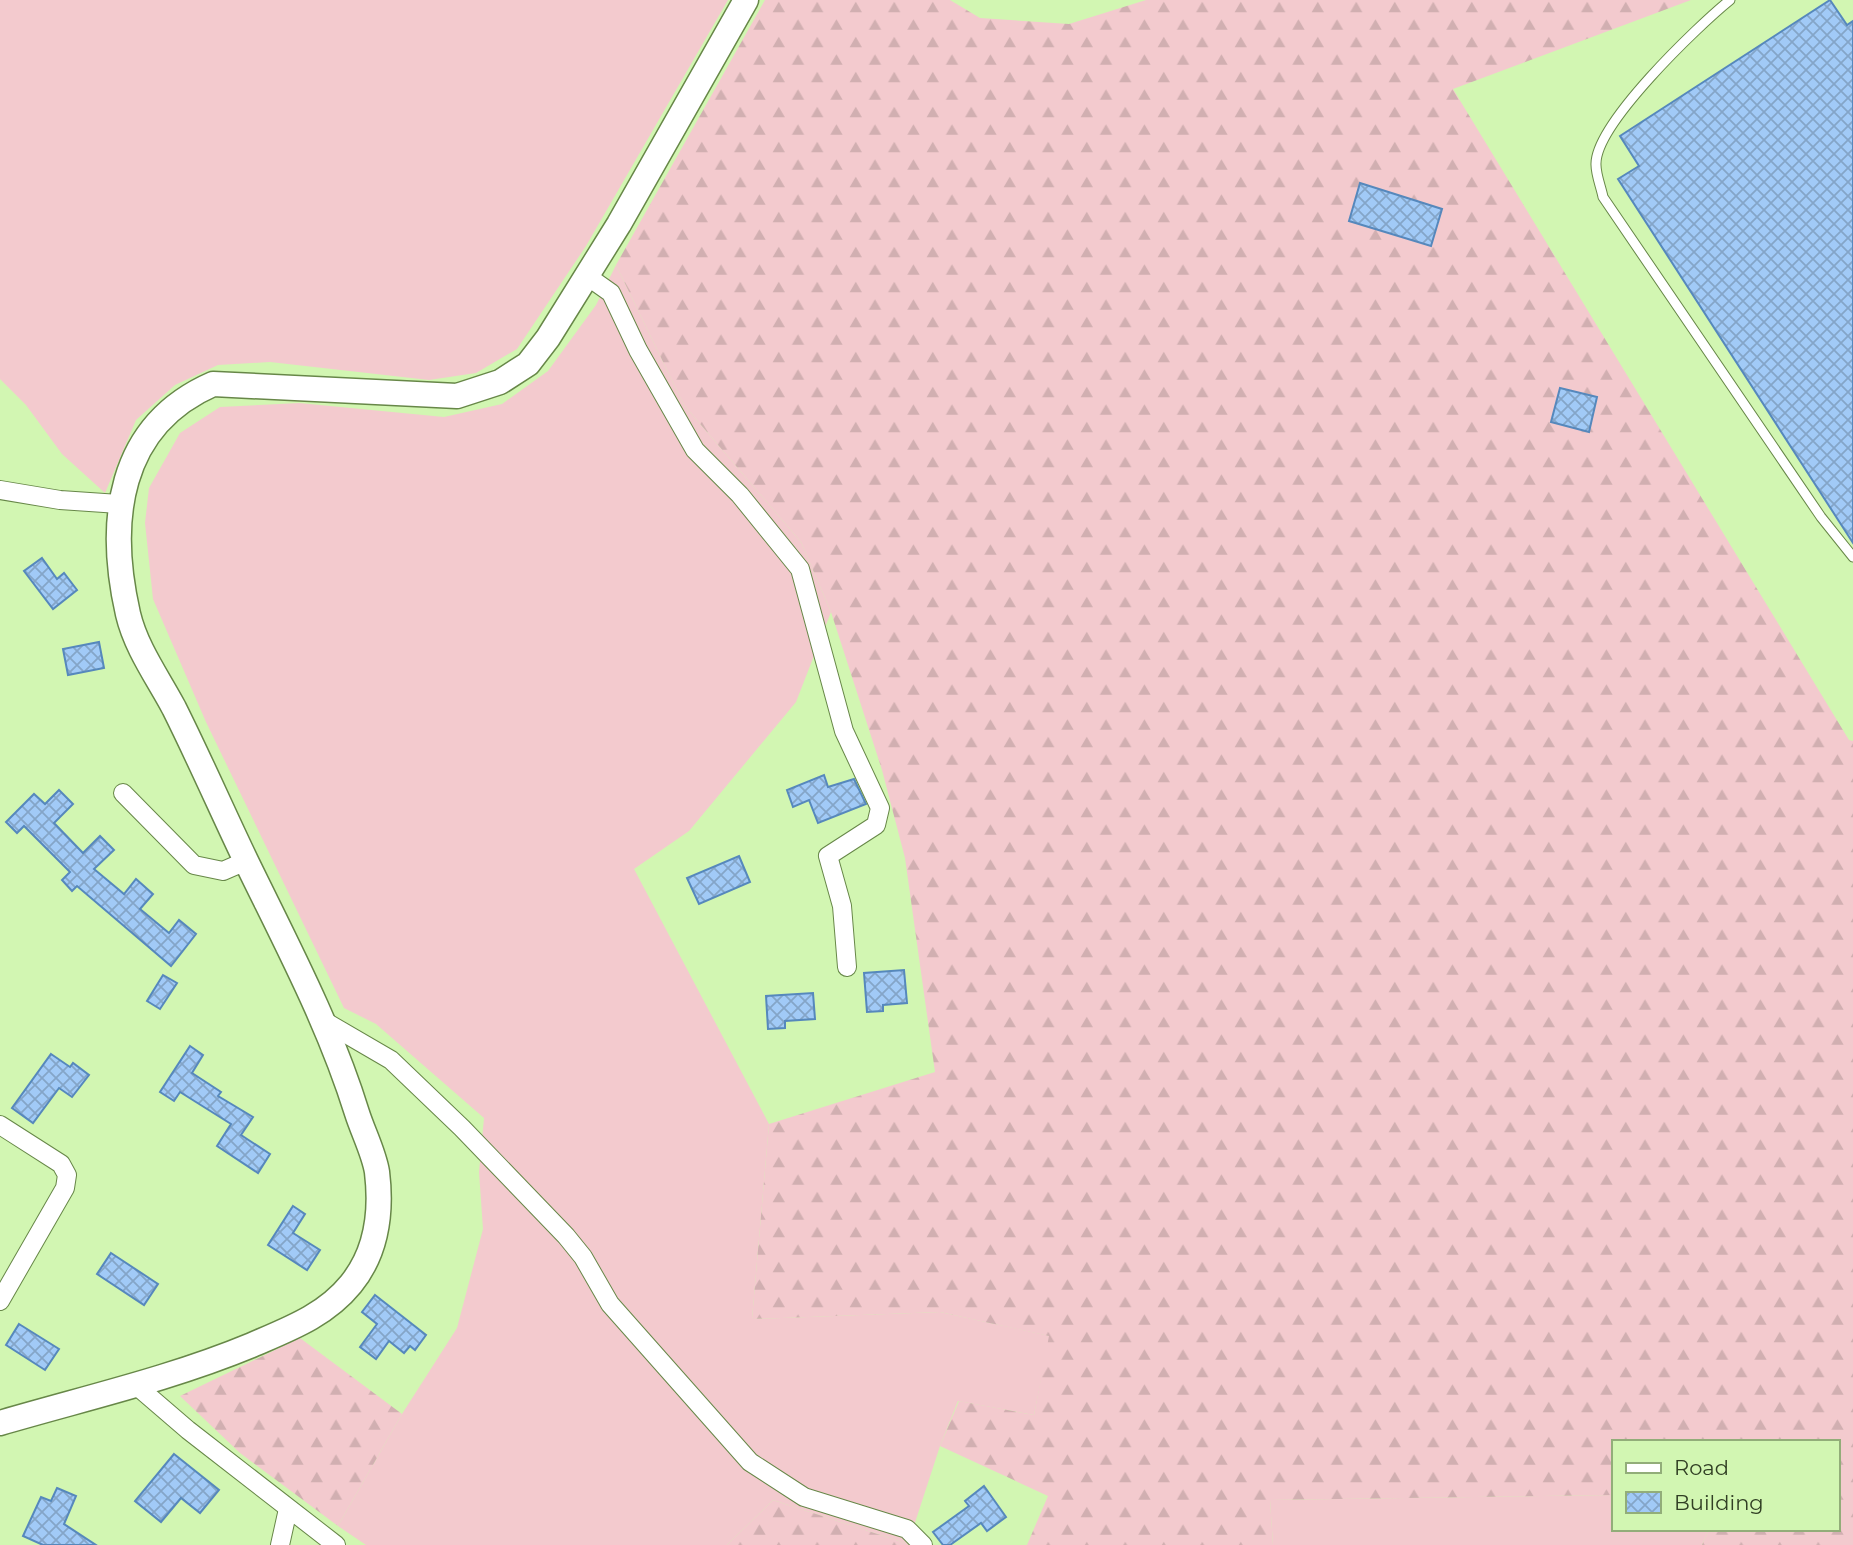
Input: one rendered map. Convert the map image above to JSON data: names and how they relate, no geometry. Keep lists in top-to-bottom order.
{
  "legend": ["Road", "Building"]
}
